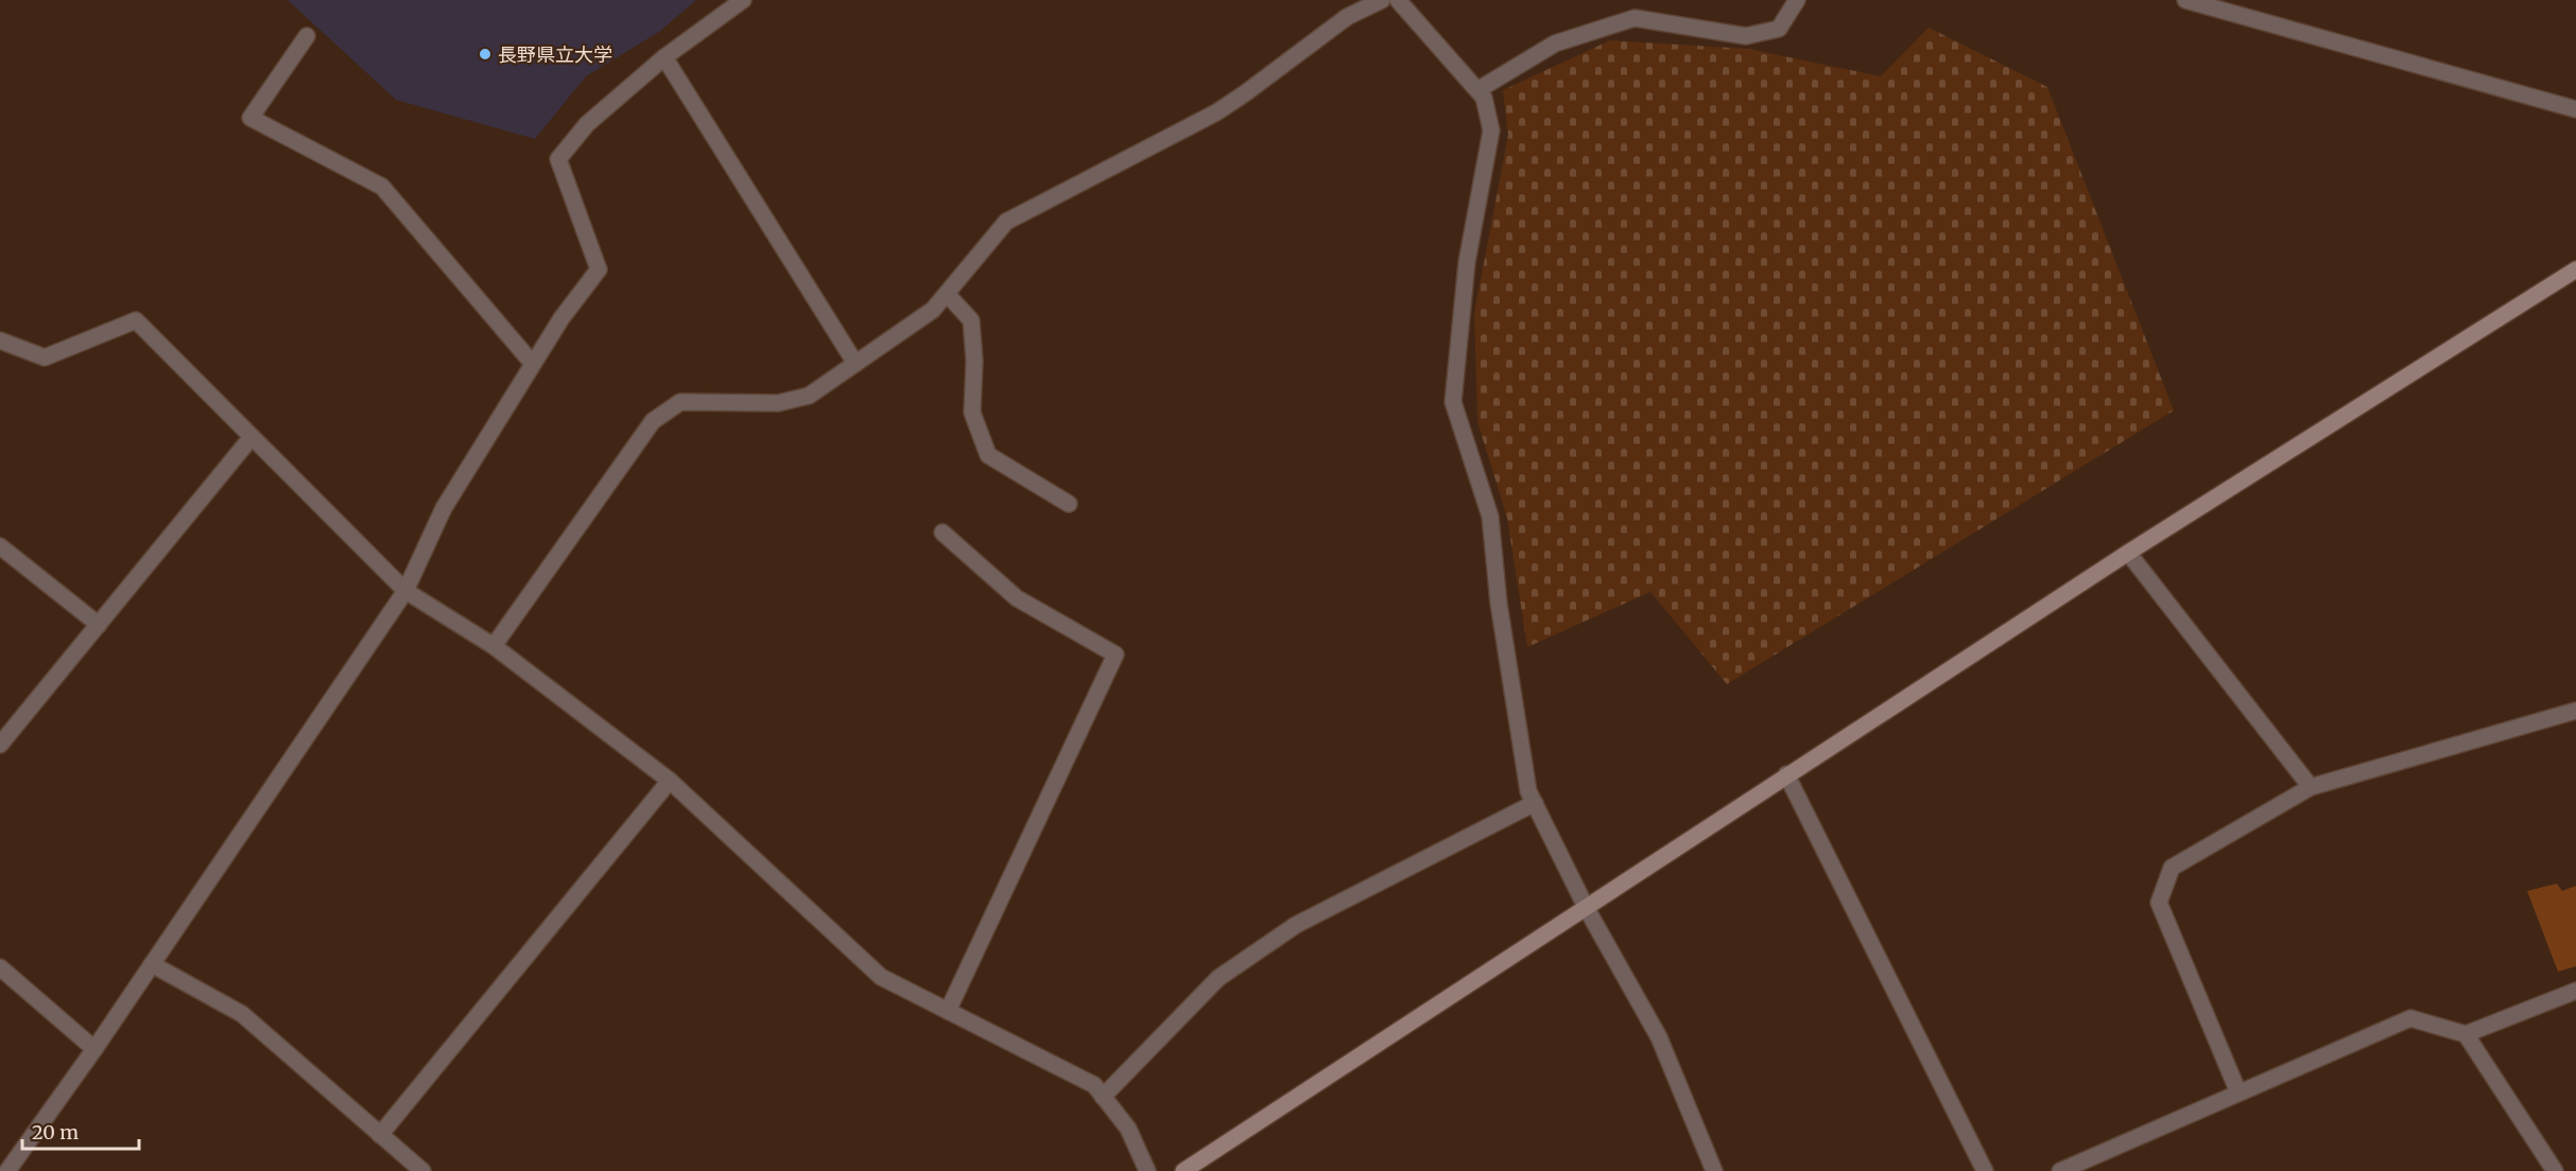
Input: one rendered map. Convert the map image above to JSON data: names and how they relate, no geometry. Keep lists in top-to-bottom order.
{
  "places": ["長野県立大学"],
  "scale_bar": "20 m"
}
